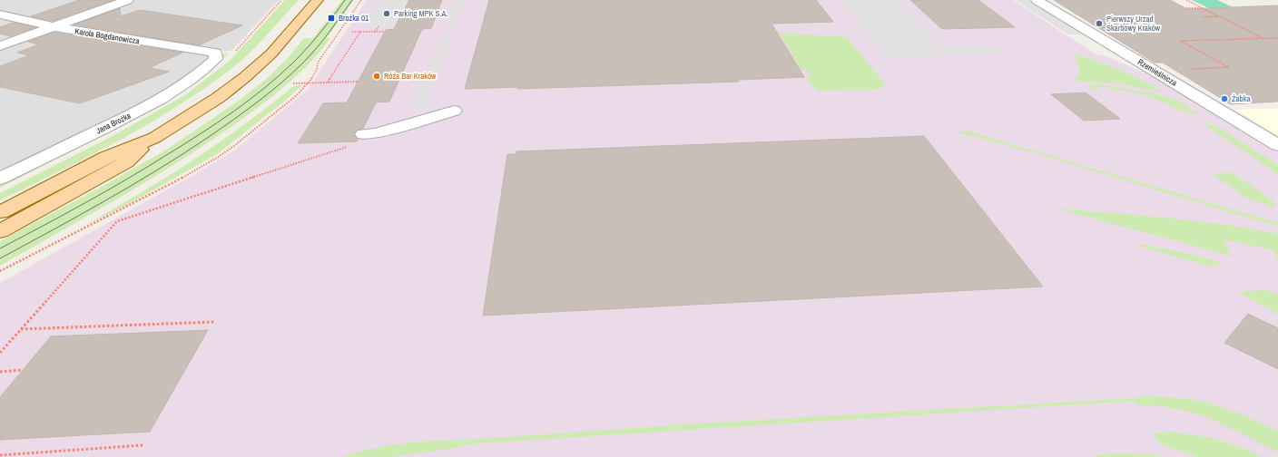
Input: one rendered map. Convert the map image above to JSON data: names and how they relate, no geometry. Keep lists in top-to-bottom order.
{
  "streets": {
    "street": ["Karola Bogdanowicza", "Rzemieślnicza", "Jana Brożka"]
  },
  "crossings": [
    ["Karola Bogdanowicza", "Jana Brożka"]
  ],
  "places": {
    "other": [
      "Parking MPK S.A.",
      "Pierwszy Urząd Skarbowy Kraków",
      "Róża Bar Kraków",
      "Żabka"
    ],
    "transit": ["Brożka 01"]
  }
}
